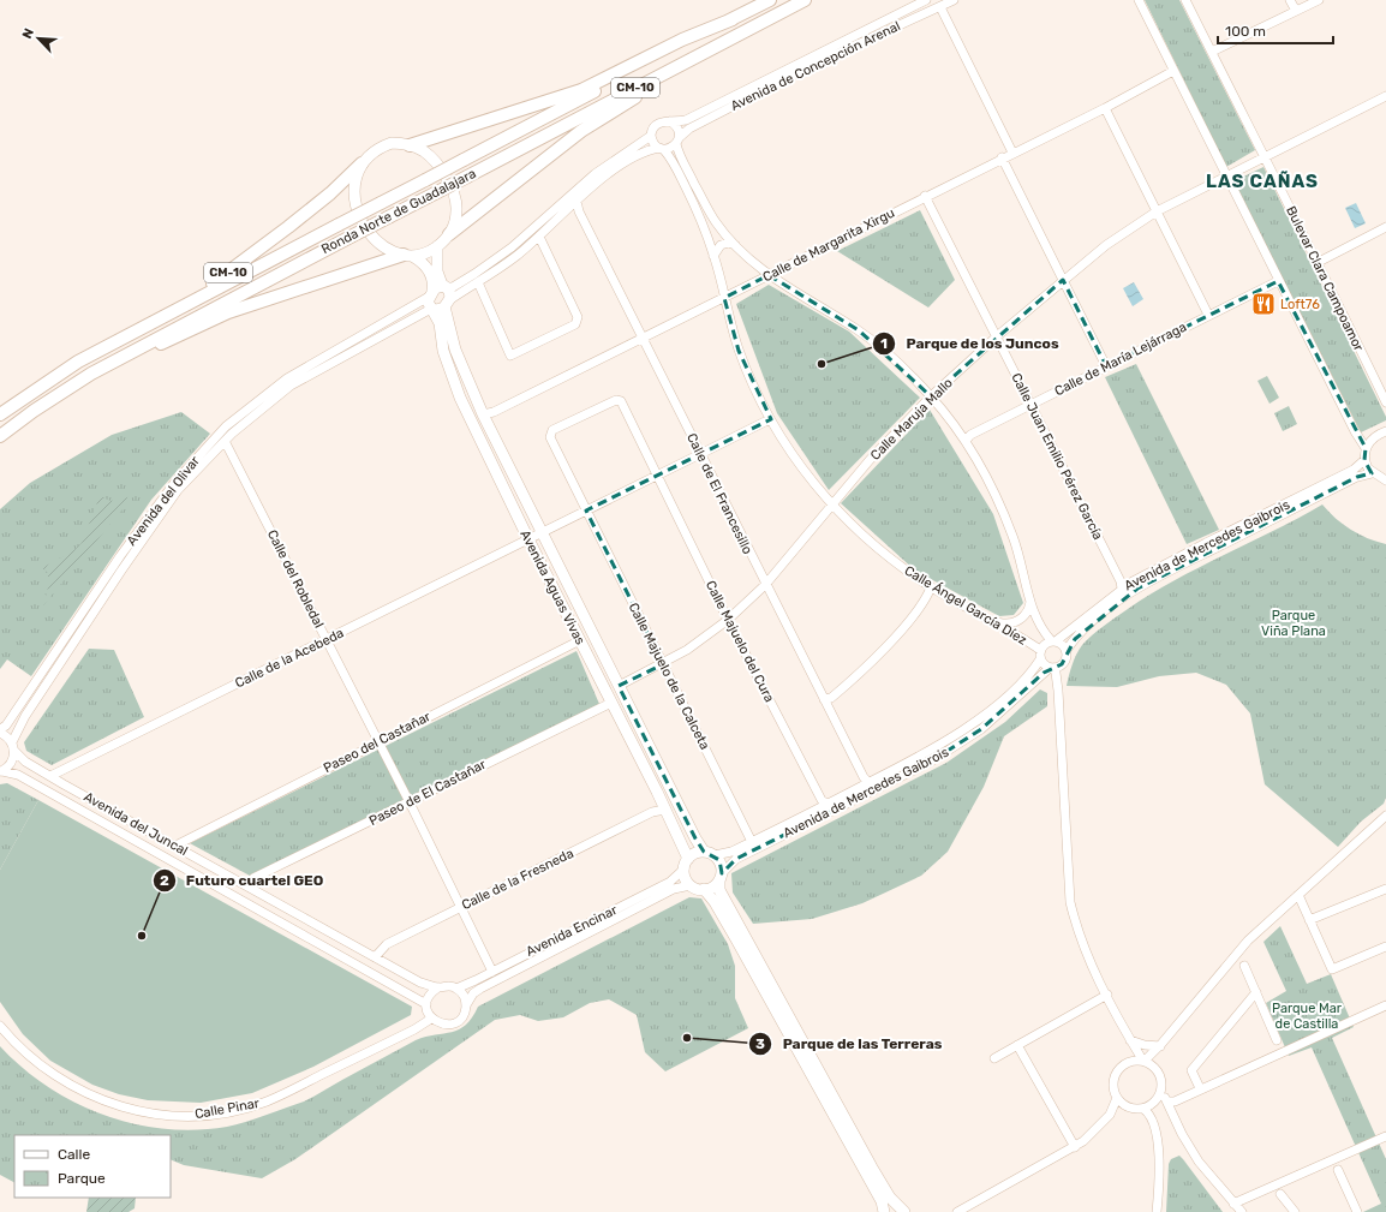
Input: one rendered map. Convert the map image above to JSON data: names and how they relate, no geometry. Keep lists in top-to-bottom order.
{
  "streets": {
    "highway": ["CM-10", "Ronda Norte de Guadalajara"],
    "main road": ["Avenida Aguas Vivas"],
    "street": [
      "Avenida de Concepción Arenal",
      "Calle de Margarita Xirgu",
      "Bulevar Clara Campoamor",
      "Calle de María Lejárraga",
      "Calle Maruja Mallo",
      "Calle Juan Emilio Pérez García",
      "Calle de El Francesillo",
      "Avenida del Olivar",
      "Avenida de Mercedes Gaibrois",
      "Calle del Robledal",
      "Calle Ángel García Díez",
      "Calle Majuelo del Cura",
      "Calle de la Acebeda",
      "Calle Majuelo de la Calceta",
      "Paseo del Castañar",
      "Paseo de El Castañar",
      "Avenida del Juncal",
      "Calle de la Fresneda",
      "Avenida Encinar",
      "Calle Pinar"
    ]
  },
  "crossings": [
    ["Avenida de Concepción Arenal", "Calle Ángel García Díez"],
    ["CM-10", "Ronda Norte de Guadalajara"],
    ["Calle de Margarita Xirgu", "Calle Juan Emilio Pérez García"],
    ["Calle de Margarita Xirgu", "Calle de El Francesillo"],
    ["Calle de Margarita Xirgu", "Avenida Aguas Vivas"],
    ["Calle de Margarita Xirgu", "Calle Ángel García Díez"],
    ["Bulevar Clara Campoamor", "Calle Maruja Mallo"],
    ["Calle de María Lejárraga", "Calle Juan Emilio Pérez García"],
    ["Calle Maruja Mallo", "Calle Juan Emilio Pérez García"],
    ["Calle Maruja Mallo", "Calle de El Francesillo"],
    ["Calle Maruja Mallo", "Avenida Aguas Vivas"],
    ["Calle Maruja Mallo", "Calle Ángel García Díez"],
    ["Calle Maruja Mallo", "Calle Majuelo del Cura"],
    ["Calle Maruja Mallo", "Calle Majuelo de la Calceta"],
    ["Calle Juan Emilio Pérez García", "Avenida de Mercedes Gaibrois"],
    ["Calle de El Francesillo", "Avenida de Mercedes Gaibrois"],
    ["Calle de El Francesillo", "Calle de la Acebeda"],
    ["Avenida del Olivar", "Calle del Robledal"],
    ["Avenida del Olivar", "Avenida Aguas Vivas"],
    ["Avenida del Olivar", "Avenida del Juncal"],
    ["Avenida de Mercedes Gaibrois", "Avenida Aguas Vivas"],
    ["Avenida de Mercedes Gaibrois", "Calle Ángel García Díez"],
    ["Avenida de Mercedes Gaibrois", "Calle Majuelo del Cura"],
    ["Avenida de Mercedes Gaibrois", "Calle Majuelo de la Calceta"],
    ["Avenida de Mercedes Gaibrois", "Avenida Encinar"],
    ["Calle del Robledal", "Calle de la Acebeda"],
    ["Calle del Robledal", "Paseo del Castañar"],
    ["Calle del Robledal", "Paseo de El Castañar"],
    ["Calle del Robledal", "Calle de la Fresneda"],
    ["Calle del Robledal", "Avenida Encinar"],
    ["Avenida Aguas Vivas", "Calle de la Acebeda"],
    ["Avenida Aguas Vivas", "Paseo del Castañar"],
    ["Avenida Aguas Vivas", "Paseo de El Castañar"],
    ["Avenida Aguas Vivas", "Calle de la Fresneda"],
    ["Avenida Aguas Vivas", "Avenida Encinar"],
    ["Calle Ángel García Díez", "Calle de la Acebeda"],
    ["Calle Majuelo del Cura", "Calle de la Acebeda"],
    ["Calle Majuelo del Cura", "Calle Majuelo de la Calceta"],
    ["Calle de la Acebeda", "Calle Majuelo de la Calceta"],
    ["Calle de la Acebeda", "Avenida del Juncal"],
    ["Paseo del Castañar", "Avenida del Juncal"],
    ["Paseo de El Castañar", "Avenida del Juncal"],
    ["Avenida del Juncal", "Calle de la Fresneda"],
    ["Avenida del Juncal", "Avenida Encinar"],
    ["Avenida del Juncal", "Calle Pinar"],
    ["Avenida Encinar", "Calle Pinar"]
  ],
  "districts": ["LAS CAÑAS"],
  "parks": ["Parque Viña Plana", "Parque Mar de Castilla"],
  "places": {
    "restaurant": ["Loft76"],
    "other": ["Parque de los Juncos", "Futuro cuartel GEO", "Parque de las Terreras"]
  },
  "legend": ["Calle", "Parque"],
  "scale_bar": "100 m",
  "north": "top left"
}
